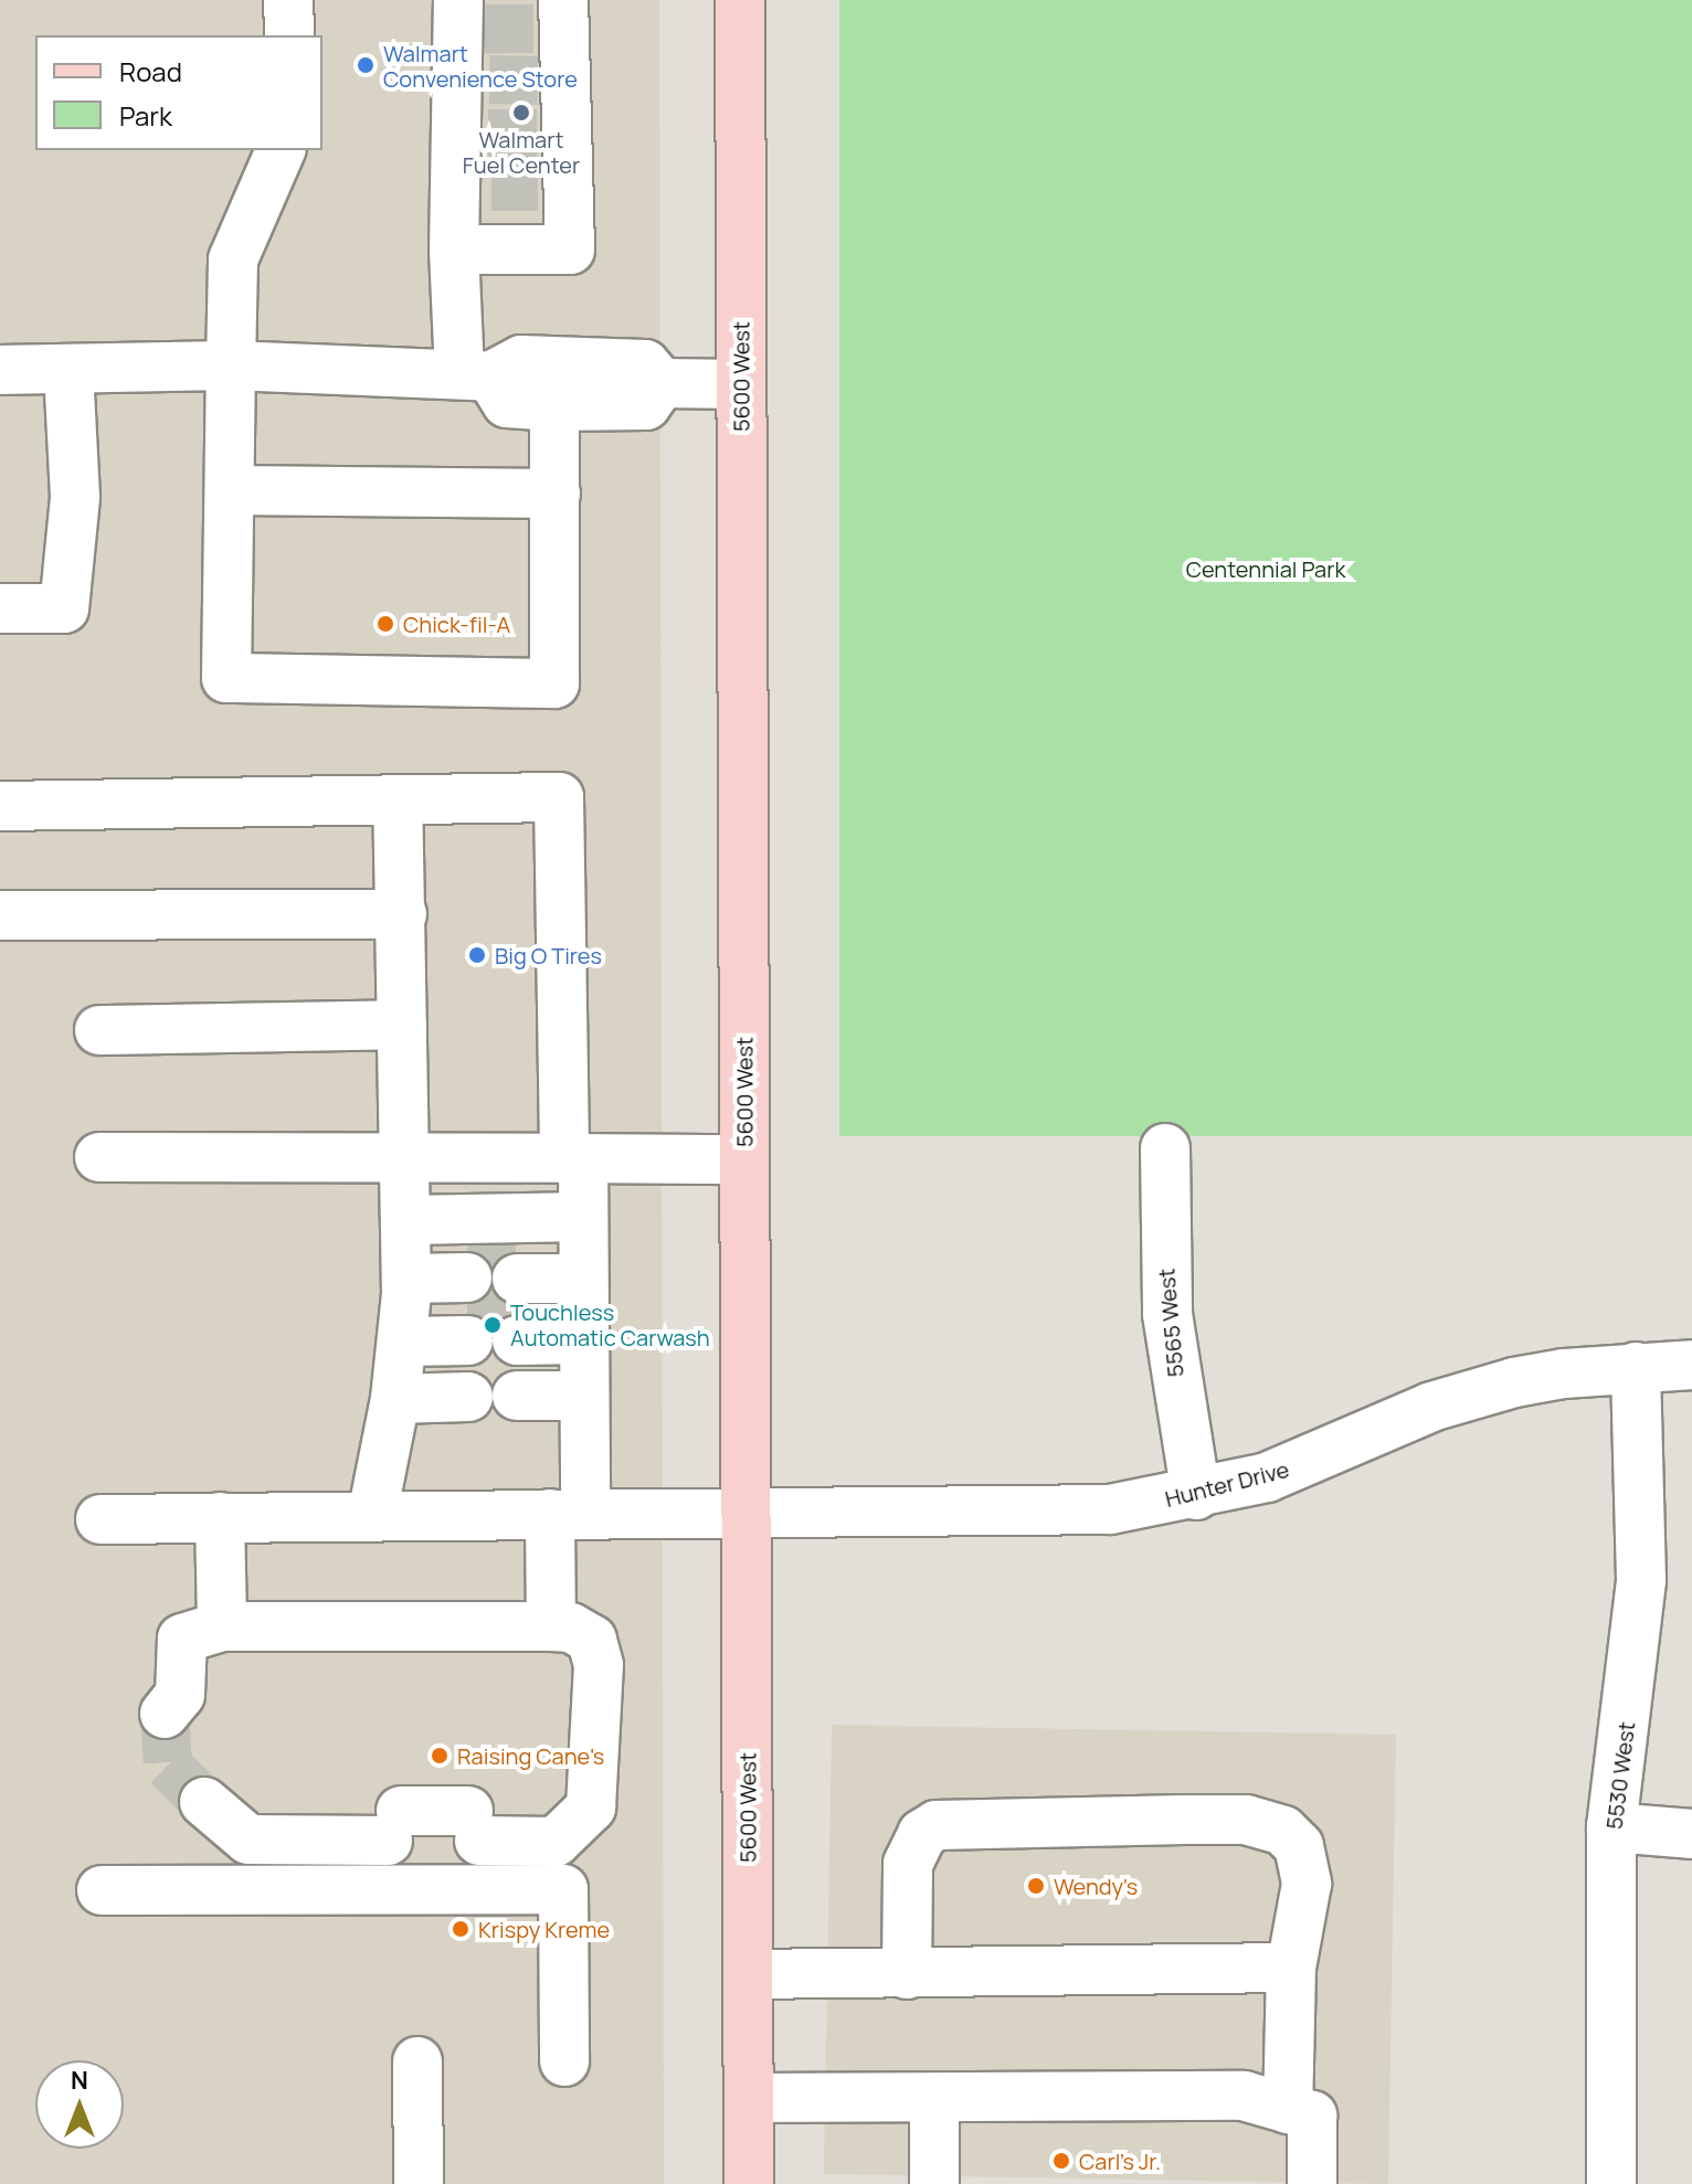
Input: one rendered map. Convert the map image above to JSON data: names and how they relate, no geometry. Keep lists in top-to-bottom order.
{
  "streets": {
    "main road": ["5600 West"],
    "street": ["5565 West", "Hunter Drive", "5530 West"]
  },
  "crossings": [
    ["5600 West", "Hunter Drive"],
    ["5565 West", "Hunter Drive"],
    ["Hunter Drive", "5530 West"]
  ],
  "parks": ["Centennial Park"],
  "places": [
    "Walmart Convenience Store",
    "Walmart Fuel Center",
    "Chick-fil-A",
    "Big O Tires",
    "Touchless Automatic Carwash",
    "Raising Cane's",
    "Wendy's",
    "Krispy Kreme",
    "Carl's Jr."
  ],
  "legend": ["Road", "Park"],
  "north": "top"
}
